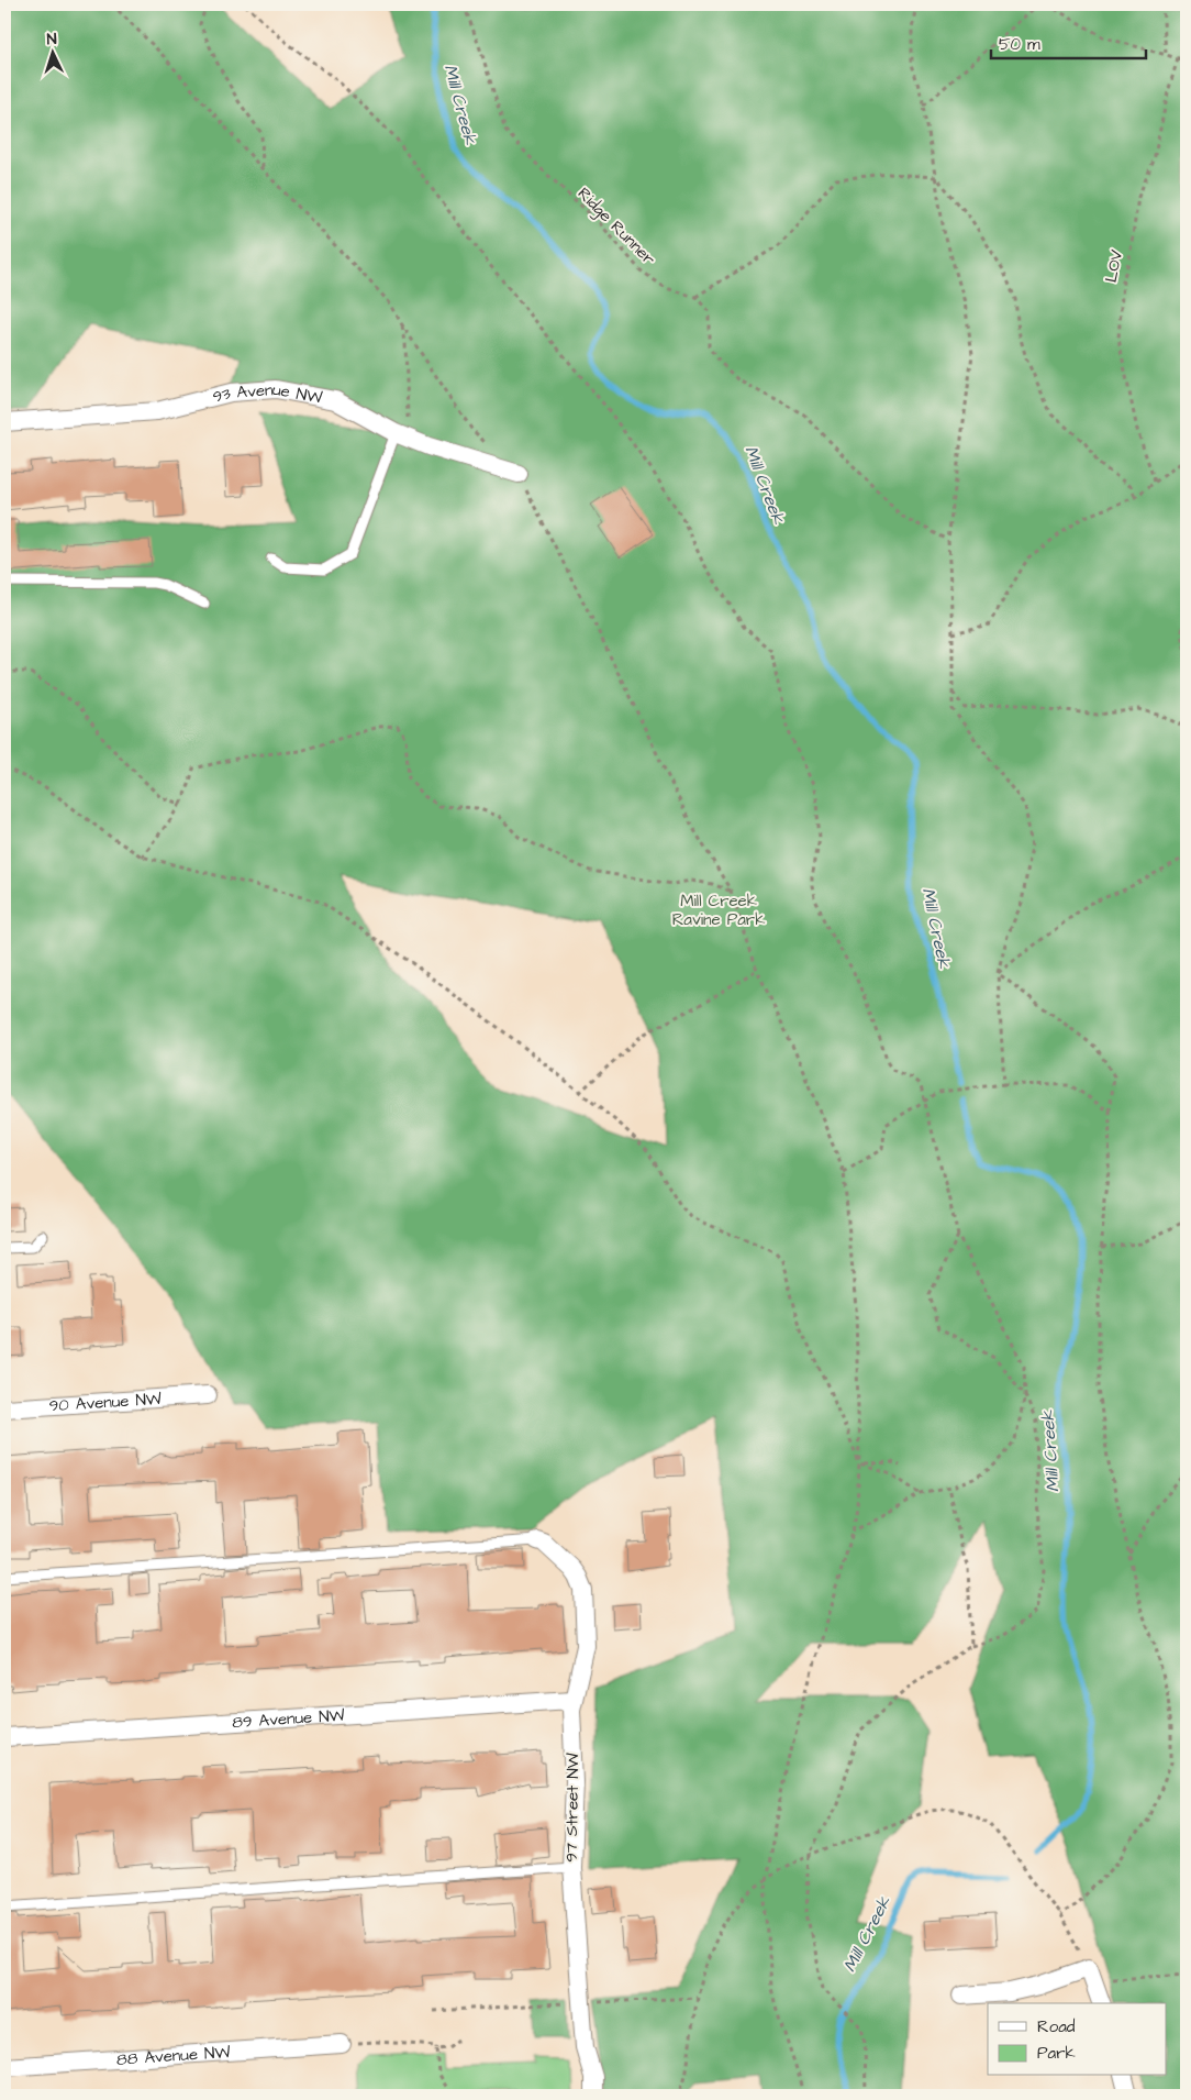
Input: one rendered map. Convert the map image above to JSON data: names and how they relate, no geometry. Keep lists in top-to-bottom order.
{
  "streets": {
    "street": [
      "93 Avenue NW",
      "90 Avenue NW",
      "89 Avenue NW",
      "97 Street NW",
      "88 Avenue NW"
    ],
    "path": ["Ridge Runner", "LOV"]
  },
  "crossings": [
    ["89 Avenue NW", "97 Street NW"]
  ],
  "water": ["Mill Creek"],
  "parks": ["Mill Creek Ravine Park"],
  "legend": ["Road", "Park"],
  "scale_bar": "50 m",
  "north": "top"
}
